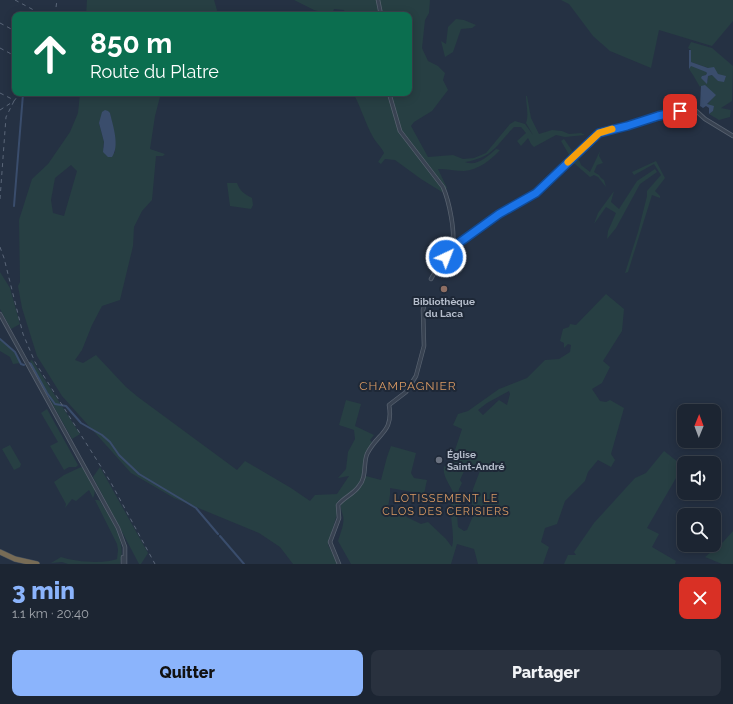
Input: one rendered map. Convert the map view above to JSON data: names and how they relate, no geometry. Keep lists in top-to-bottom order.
{
  "districts": ["CHAMPAGNIER", "LOTISSEMENT LE CLOS DES CERISIERS"],
  "places": ["Bibliothèque du Laca", "Église Saint-André"],
  "north": "top",
  "page": {
    "turn": ["850 m", "Route du Platre"],
    "heading": ["3 min", "1.1 km · 20:40"],
    "buttons": ["Quitter", "Partager"]
  }
}
